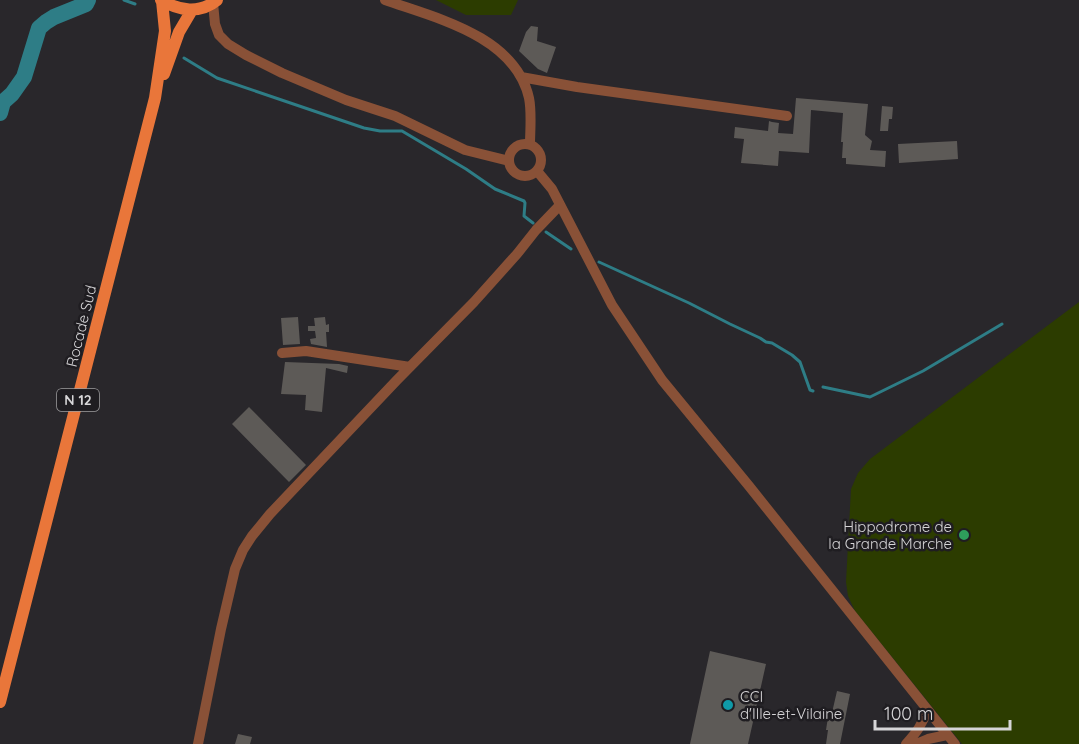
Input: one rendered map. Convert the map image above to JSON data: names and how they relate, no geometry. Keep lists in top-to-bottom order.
{
  "streets": {
    "main road": ["Rocade Sud", "N 12"]
  },
  "places": ["Hippodrome de la Grande Marche", "CCI d'Ille-et-Vilaine"],
  "scale_bar": "100 m"
}
